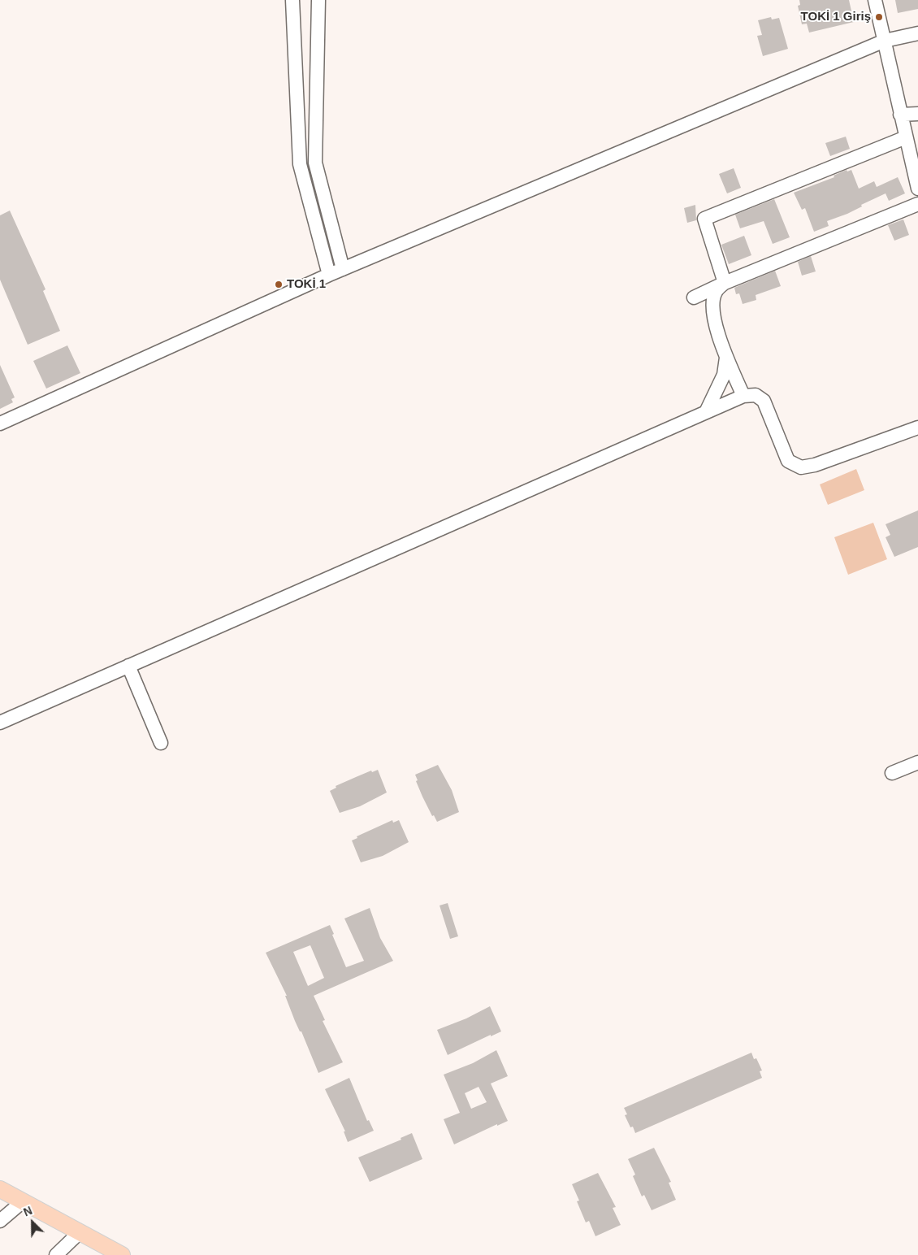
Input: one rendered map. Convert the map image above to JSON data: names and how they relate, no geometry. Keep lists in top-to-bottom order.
{
  "places": ["TOKİ 1 Giriş", "TOKİ 1"],
  "north": "top left"
}
